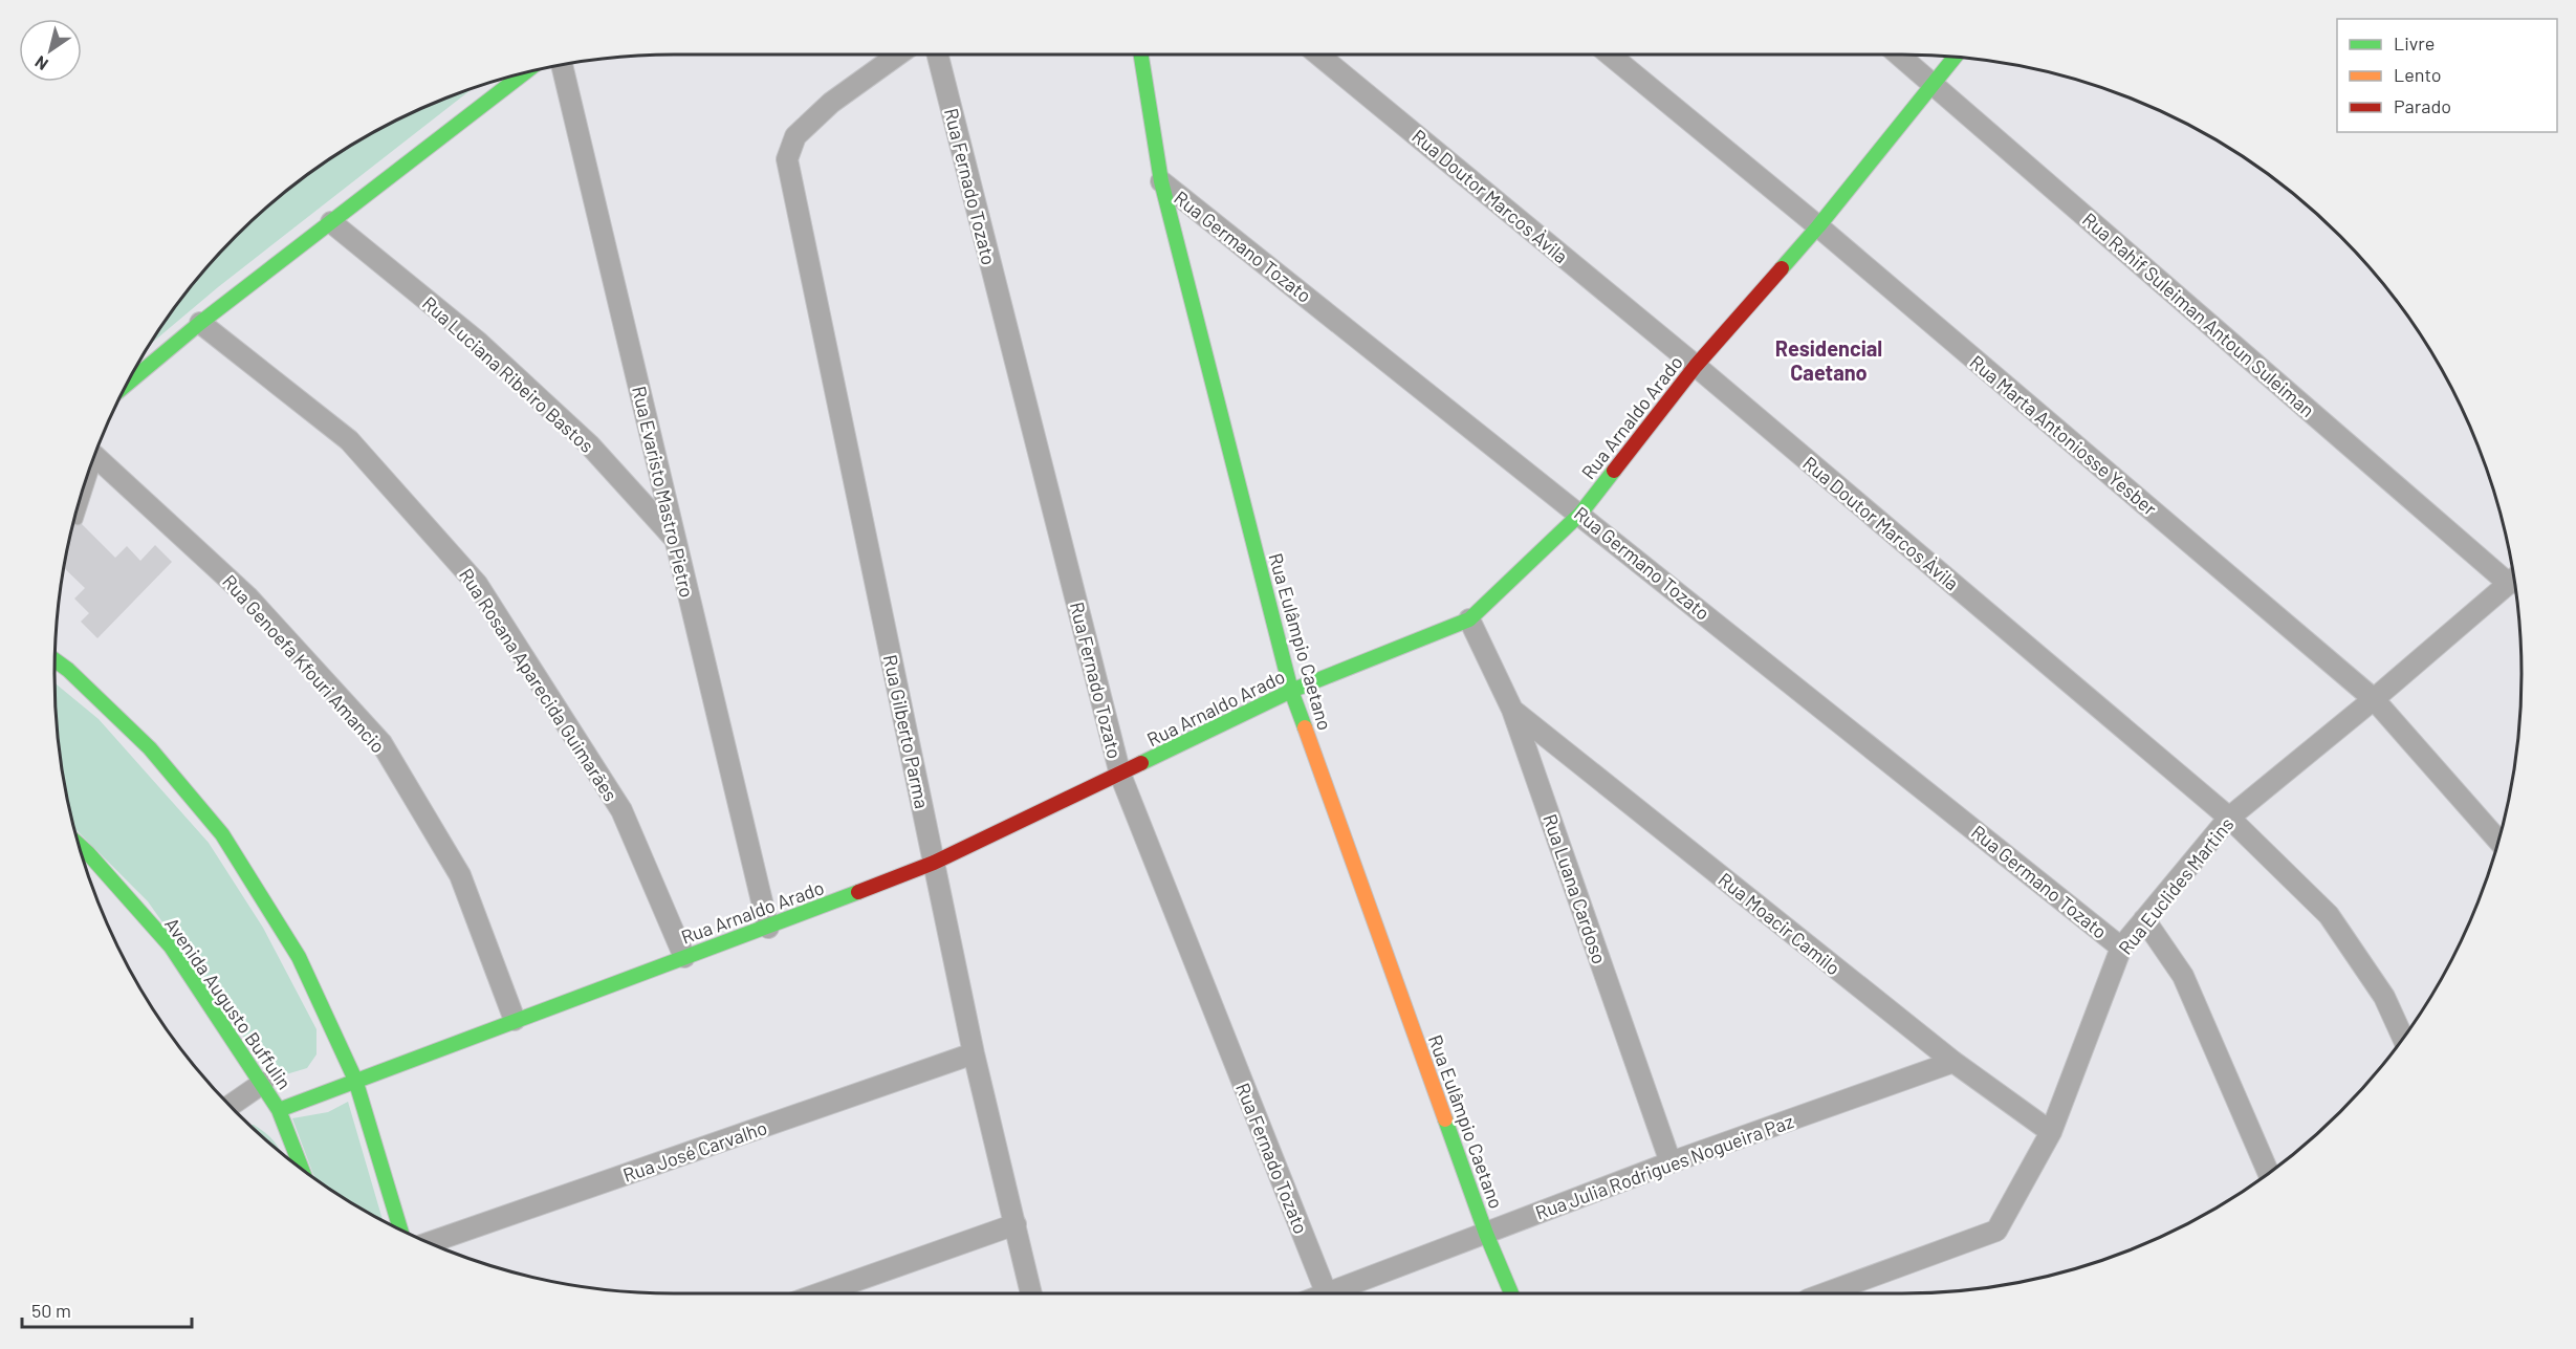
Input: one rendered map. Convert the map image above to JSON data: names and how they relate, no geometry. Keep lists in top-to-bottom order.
{
  "streets": {
    "street": [
      "Rua Fernado Tozato",
      "Rua Doutor Marcos Àvila",
      "Rua Germano Tozato",
      "Rua Rahif Suleiman Antoun Suleiman",
      "Rua Luciana Ribeiro Bastos",
      "Rua Arnaldo Arado",
      "Rua Marta Antoniosse Yesber",
      "Rua Evaristo Mastro Pietro",
      "Rua Eulâmpio Caetano",
      "Rua Genoefa Kfouri Amancio",
      "Rua Rosana Aparecida Guimarães",
      "Rua Gilberto Parma",
      "Rua Euclides Martins",
      "Rua Luana Cardoso",
      "Rua Moacir Camilo",
      "Avenida Augusto Buffulin",
      "Rua José Carvalho",
      "Rua Julia Rodrigues Nogueira Paz"
    ]
  },
  "crossings": [
    ["Rua Fernado Tozato", "Rua Arnaldo Arado"],
    ["Rua Doutor Marcos Àvila", "Rua Arnaldo Arado"],
    ["Rua Doutor Marcos Àvila", "Rua Euclides Martins"],
    ["Rua Germano Tozato", "Rua Arnaldo Arado"],
    ["Rua Germano Tozato", "Rua Eulâmpio Caetano"],
    ["Rua Germano Tozato", "Rua Euclides Martins"],
    ["Rua Rahif Suleiman Antoun Suleiman", "Rua Arnaldo Arado"],
    ["Rua Luciana Ribeiro Bastos", "Rua Evaristo Mastro Pietro"],
    ["Rua Arnaldo Arado", "Rua Marta Antoniosse Yesber"],
    ["Rua Arnaldo Arado", "Rua Evaristo Mastro Pietro"],
    ["Rua Arnaldo Arado", "Rua Eulâmpio Caetano"],
    ["Rua Arnaldo Arado", "Rua Genoefa Kfouri Amancio"],
    ["Rua Arnaldo Arado", "Rua Rosana Aparecida Guimarães"],
    ["Rua Arnaldo Arado", "Rua Gilberto Parma"],
    ["Rua Arnaldo Arado", "Rua Luana Cardoso"],
    ["Rua Arnaldo Arado", "Avenida Augusto Buffulin"],
    ["Rua Marta Antoniosse Yesber", "Rua Euclides Martins"],
    ["Rua Eulâmpio Caetano", "Rua Julia Rodrigues Nogueira Paz"],
    ["Rua Gilberto Parma", "Rua José Carvalho"],
    ["Rua Euclides Martins", "Rua Moacir Camilo"],
    ["Rua Luana Cardoso", "Rua Moacir Camilo"],
    ["Rua Luana Cardoso", "Rua Julia Rodrigues Nogueira Paz"],
    ["Rua Moacir Camilo", "Rua Julia Rodrigues Nogueira Paz"]
  ],
  "districts": ["Residencial Caetano"],
  "legend": ["Livre", "Lento", "Parado"],
  "scale_bar": "50 m",
  "north": "bottom left"
}
